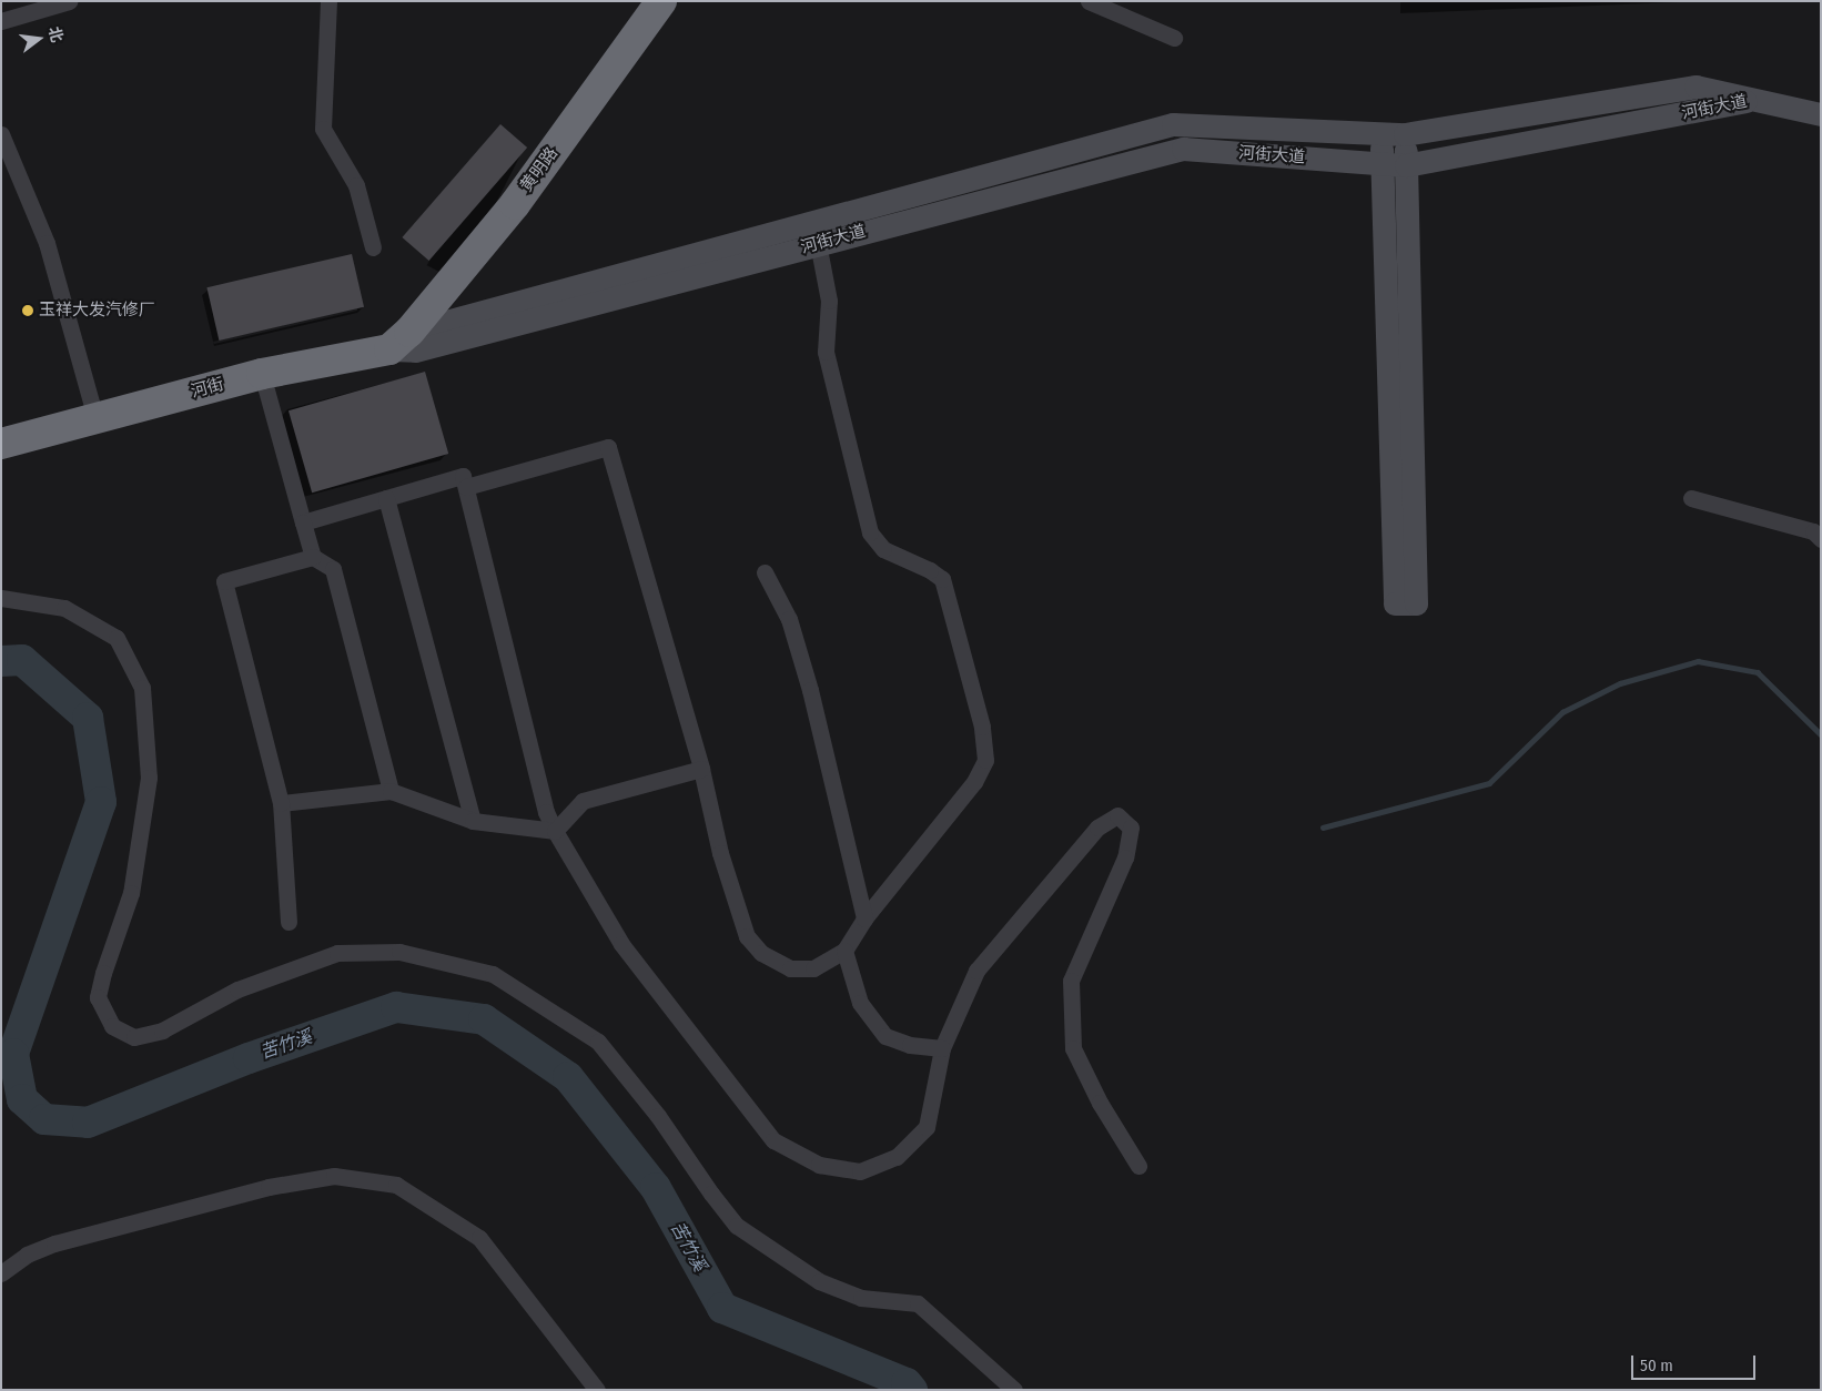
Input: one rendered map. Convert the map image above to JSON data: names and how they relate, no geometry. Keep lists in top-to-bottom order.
{
  "streets": {
    "highway": ["黄明路", "河街"],
    "main road": ["河街大道"]
  },
  "crossings": [
    ["河街大道", "黄明路"],
    ["河街大道", "河街"],
    ["黄明路", "河街"]
  ],
  "water": ["苦竹溪"],
  "places": ["玉祥大发汽修厂"],
  "scale_bar": "50 m",
  "north": "right"
}
